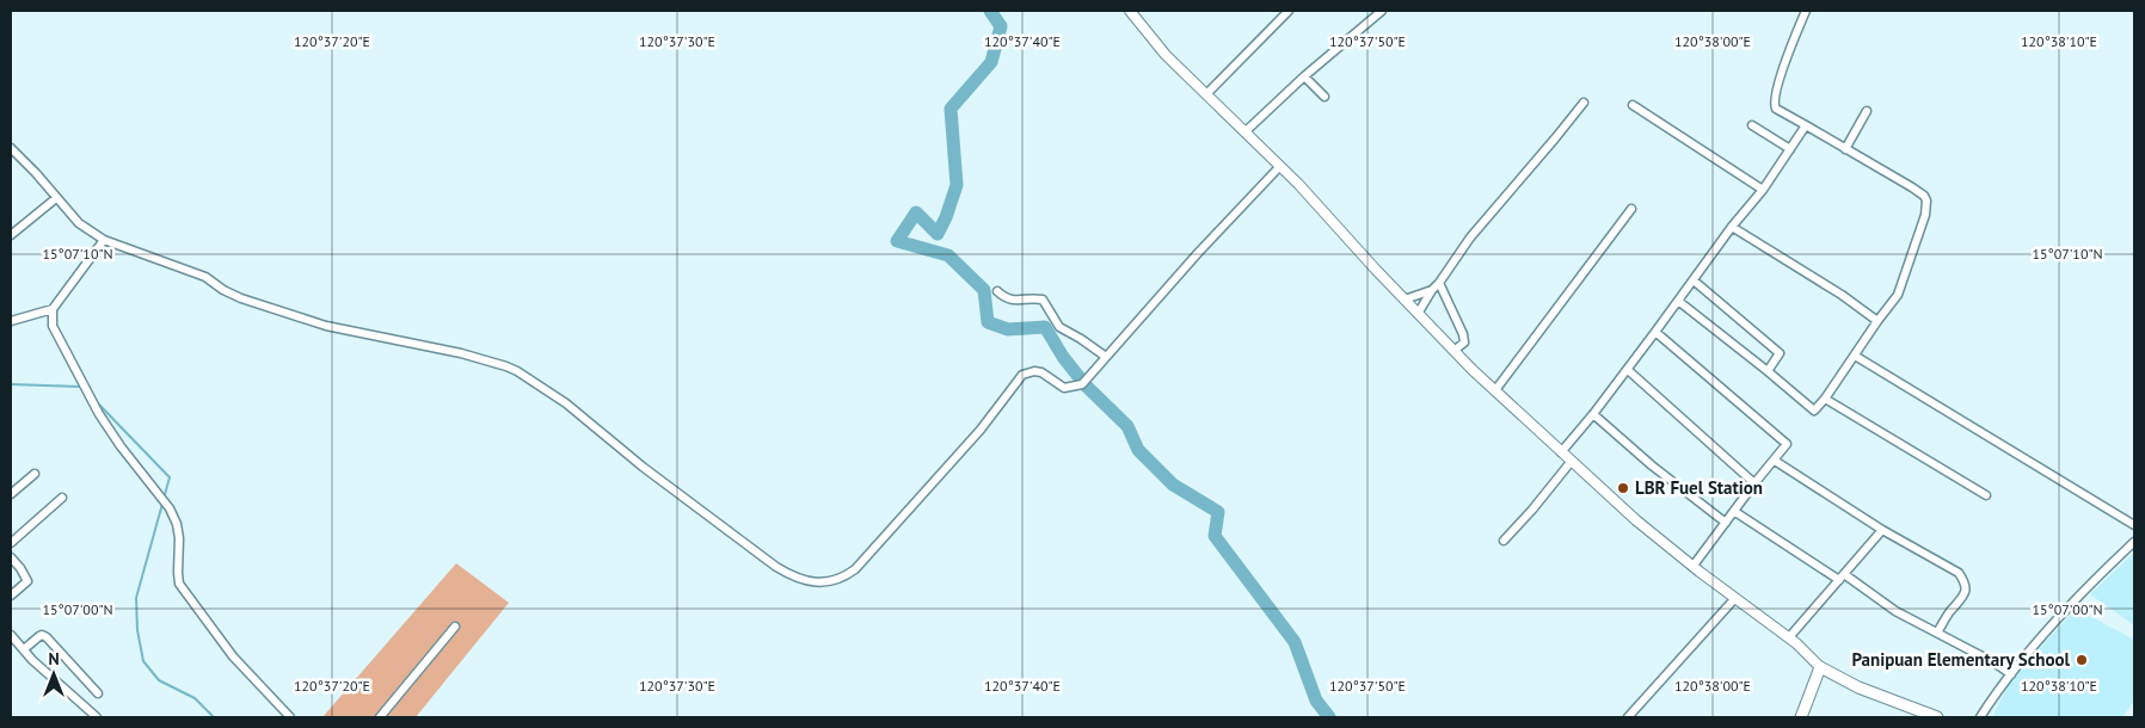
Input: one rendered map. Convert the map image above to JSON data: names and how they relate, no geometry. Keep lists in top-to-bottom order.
{
  "places": ["LBR Fuel Station", "Panipuan Elementary School"],
  "north": "top",
  "coordinates": [
    "120°37'20\"E",
    "120°37'30\"E",
    "120°37'40\"E",
    "120°37'50\"E",
    "120°38'00\"E",
    "120°38'10\"E",
    "15°07'10\"N",
    "15°07'00\"N"
  ]
}
